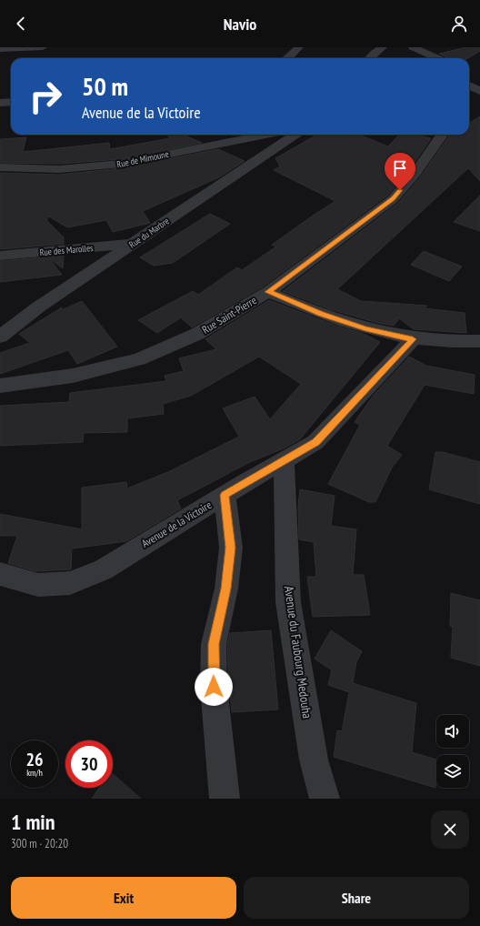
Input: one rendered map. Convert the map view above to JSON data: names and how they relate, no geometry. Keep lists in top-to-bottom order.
{
  "streets": {
    "street": [
      "Rue de Mimoune",
      "Rue du Marbre",
      "Rue des Marolles",
      "Rue Saint-Pierre",
      "Avenue de la Victoire",
      "Avenue du Faubourg Medouha"
    ]
  },
  "crossings": [
    ["Rue du Marbre", "Rue des Marolles"],
    ["Avenue de la Victoire", "Avenue du Faubourg Medouha"]
  ],
  "page": {
    "header": "Navio",
    "turn": ["50 m", "Avenue de la Victoire"],
    "speed": "26 km/h",
    "limit": "30",
    "heading": ["1 min", "300 m · 20:20"],
    "buttons": ["Exit", "Share"]
  }
}
